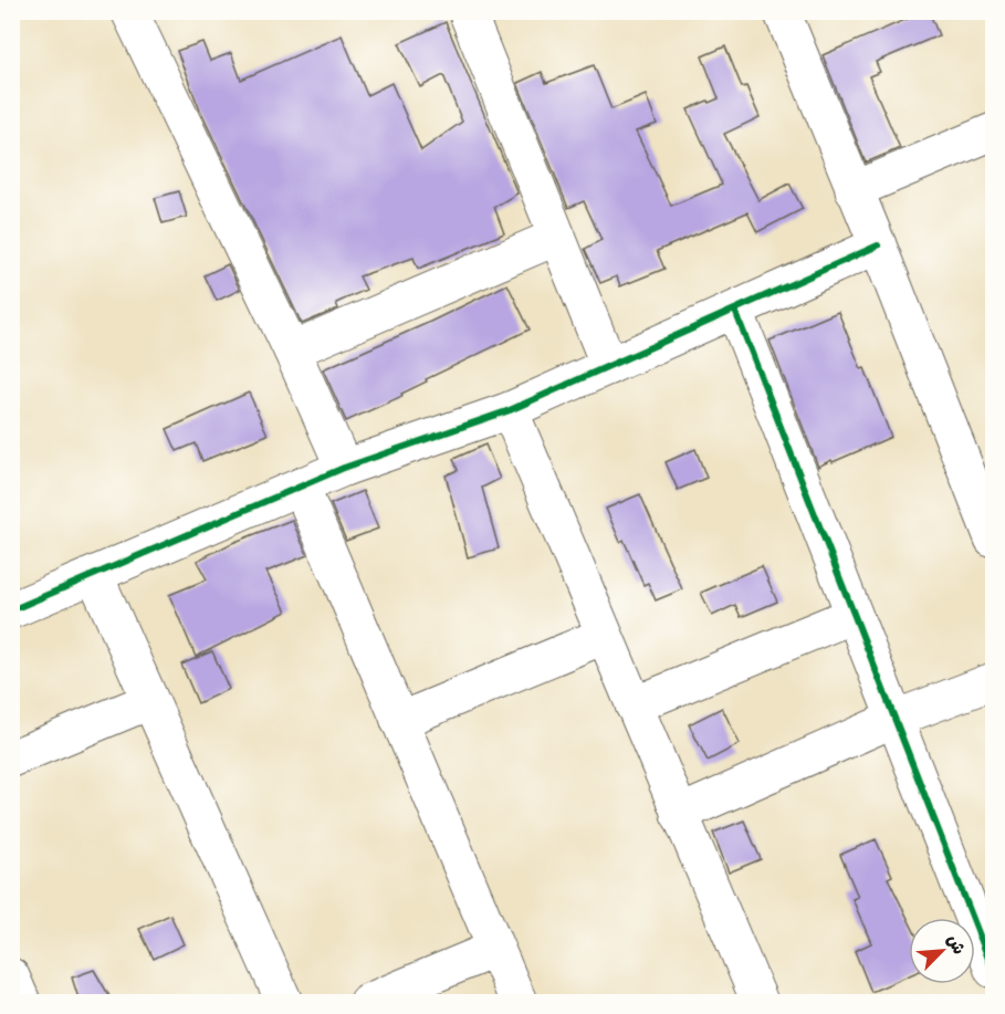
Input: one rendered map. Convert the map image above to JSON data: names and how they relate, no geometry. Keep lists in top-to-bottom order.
{
  "north": "top right"
}
